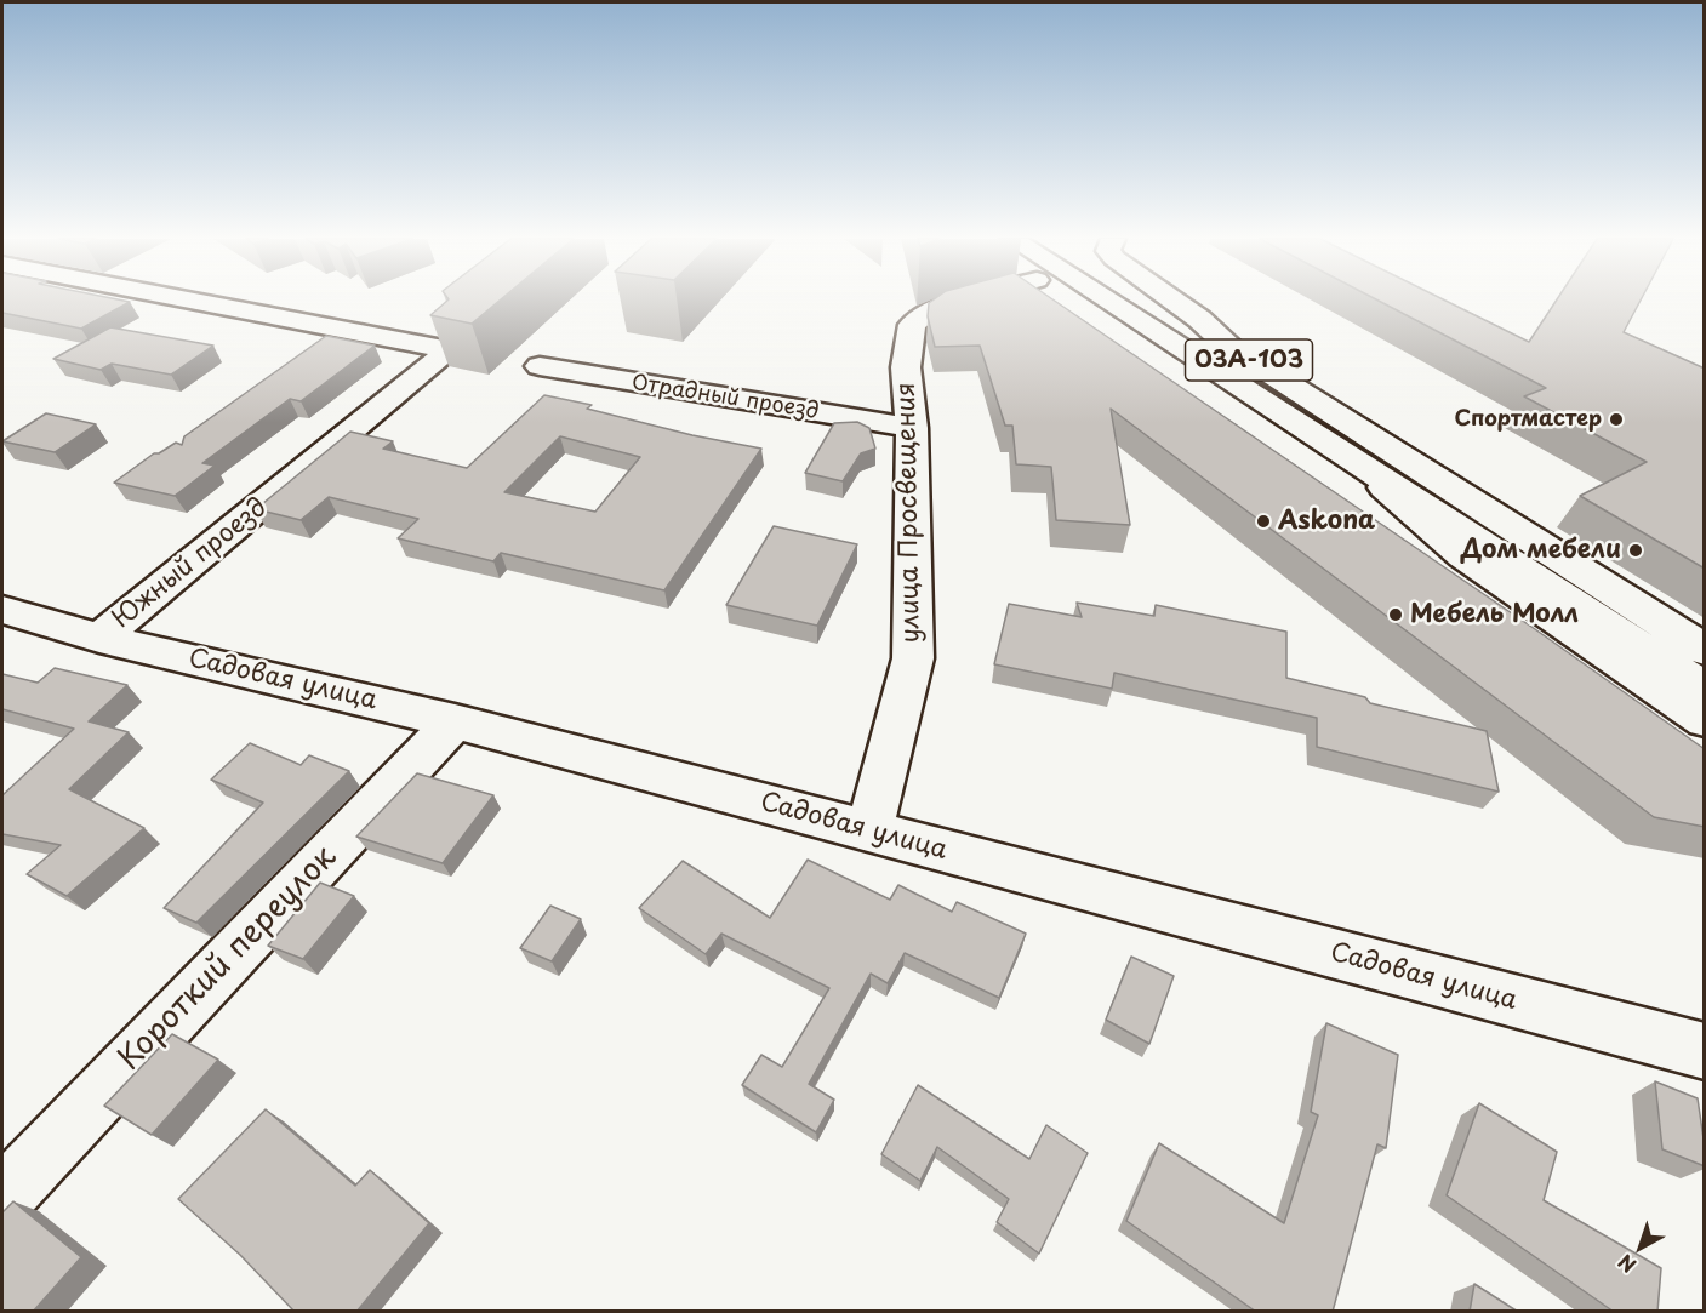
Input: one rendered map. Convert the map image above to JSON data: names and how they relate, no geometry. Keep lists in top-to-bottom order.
{
  "streets": {
    "street": [
      "03А-103",
      "Отрадный проезд",
      "улица Просвещения",
      "Южный проезд",
      "Садовая улица",
      "Короткий переулок"
    ]
  },
  "crossings": [
    ["Отрадный проезд", "улица Просвещения"],
    ["улица Просвещения", "Садовая улица"],
    ["Южный проезд", "Садовая улица"],
    ["Садовая улица", "Короткий переулок"]
  ],
  "places": [
    "Спортмастер",
    "Askona",
    "Дом мебели",
    "Мебель Молл"
  ],
  "north": "bottom left"
}
